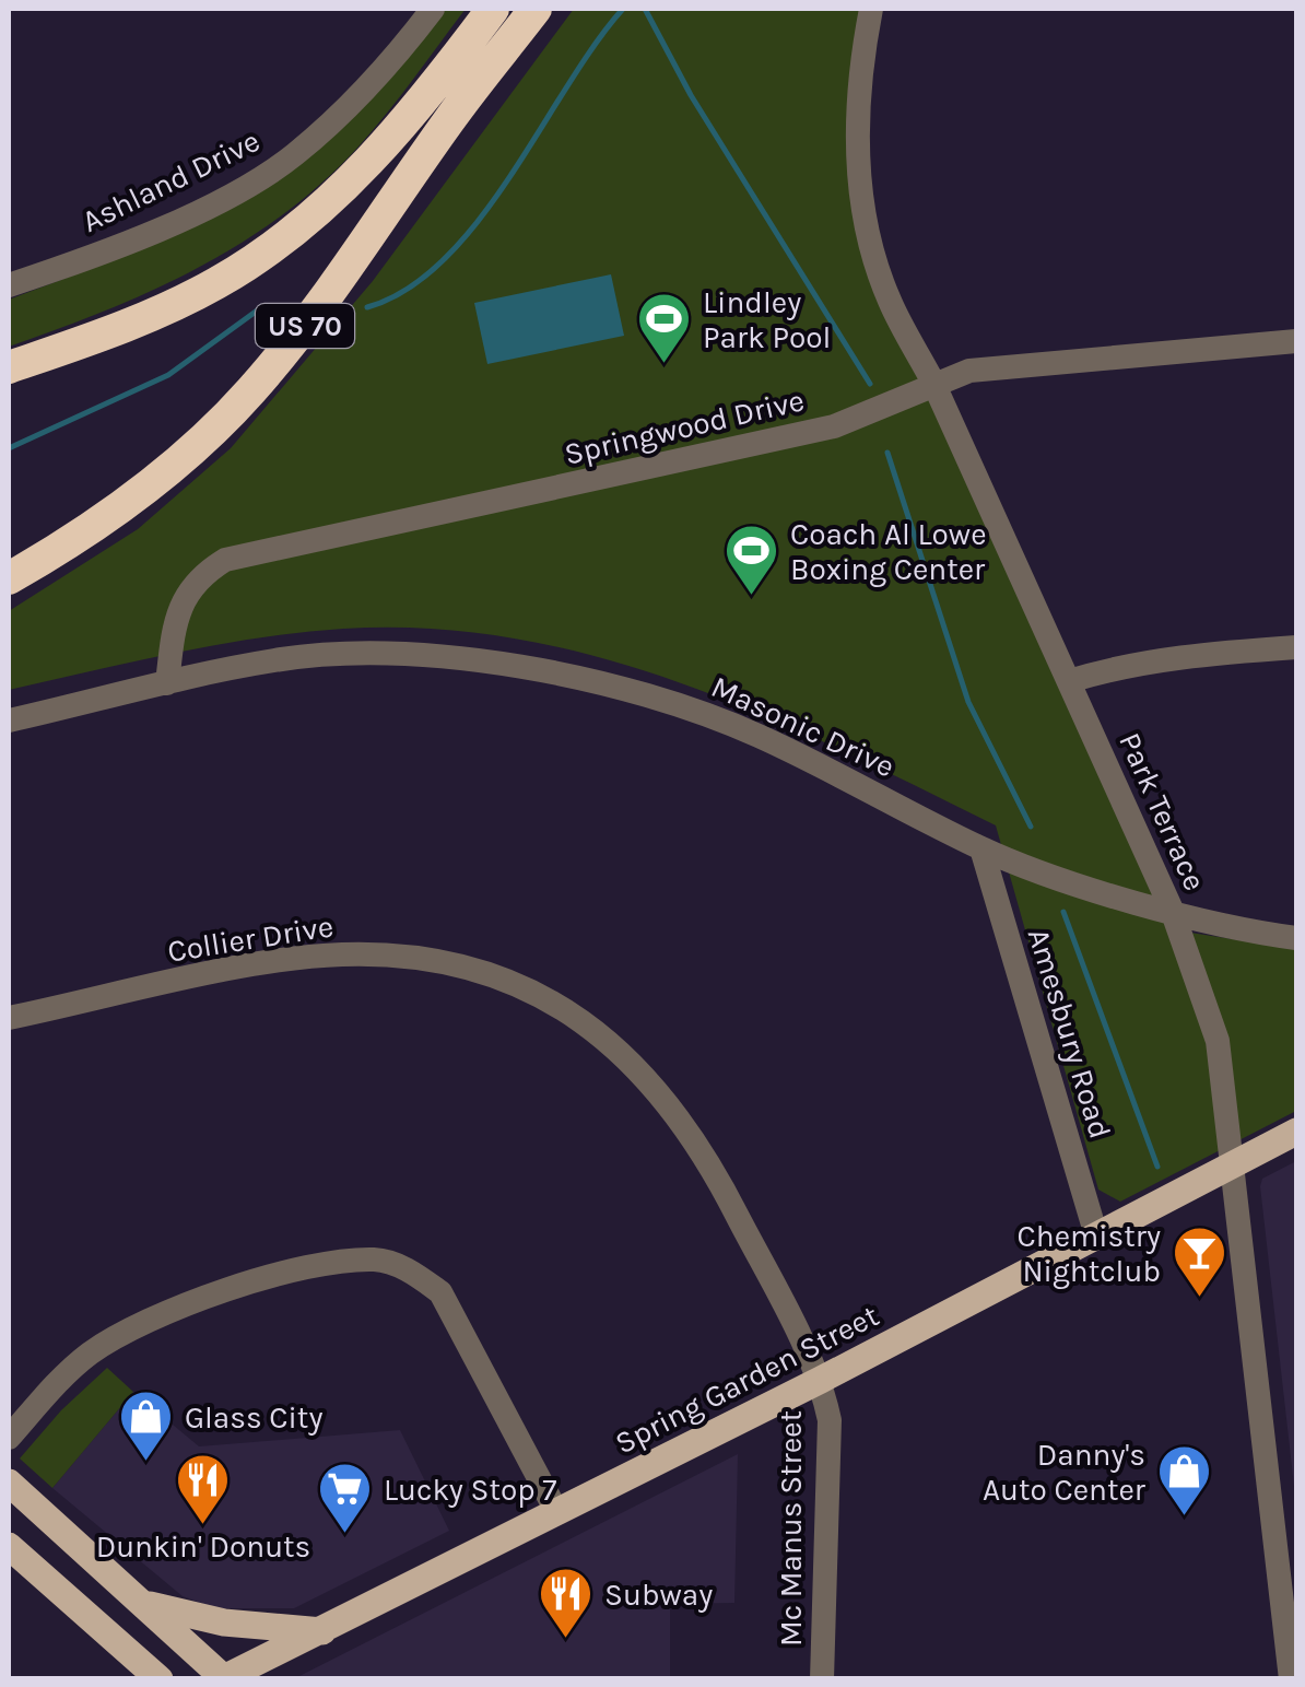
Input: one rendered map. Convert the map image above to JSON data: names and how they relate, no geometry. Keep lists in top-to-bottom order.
{
  "streets": {
    "highway": ["US 70"],
    "main road": ["Spring Garden Street"],
    "street": [
      "Ashland Drive",
      "Springwood Drive",
      "Masonic Drive",
      "Park Terrace",
      "Collier Drive",
      "Amesbury Road",
      "Mc Manus Street"
    ]
  },
  "crossings": [
    ["Springwood Drive", "Masonic Drive"],
    ["Springwood Drive", "Park Terrace"],
    ["Masonic Drive", "Park Terrace"],
    ["Masonic Drive", "Amesbury Road"],
    ["Park Terrace", "Spring Garden Street"],
    ["Collier Drive", "Spring Garden Street"],
    ["Collier Drive", "Mc Manus Street"],
    ["Amesbury Road", "Spring Garden Street"],
    ["Spring Garden Street", "Mc Manus Street"]
  ],
  "places": {
    "sports": ["Lindley Park Pool", "Coach Al Lowe Boxing Center"],
    "bar": ["Chemistry Nightclub"],
    "shop": ["Glass City", "Danny's Auto Center"],
    "restaurant": ["Dunkin' Donuts", "Subway"],
    "supermarket": ["Lucky Stop 7"]
  }
}
